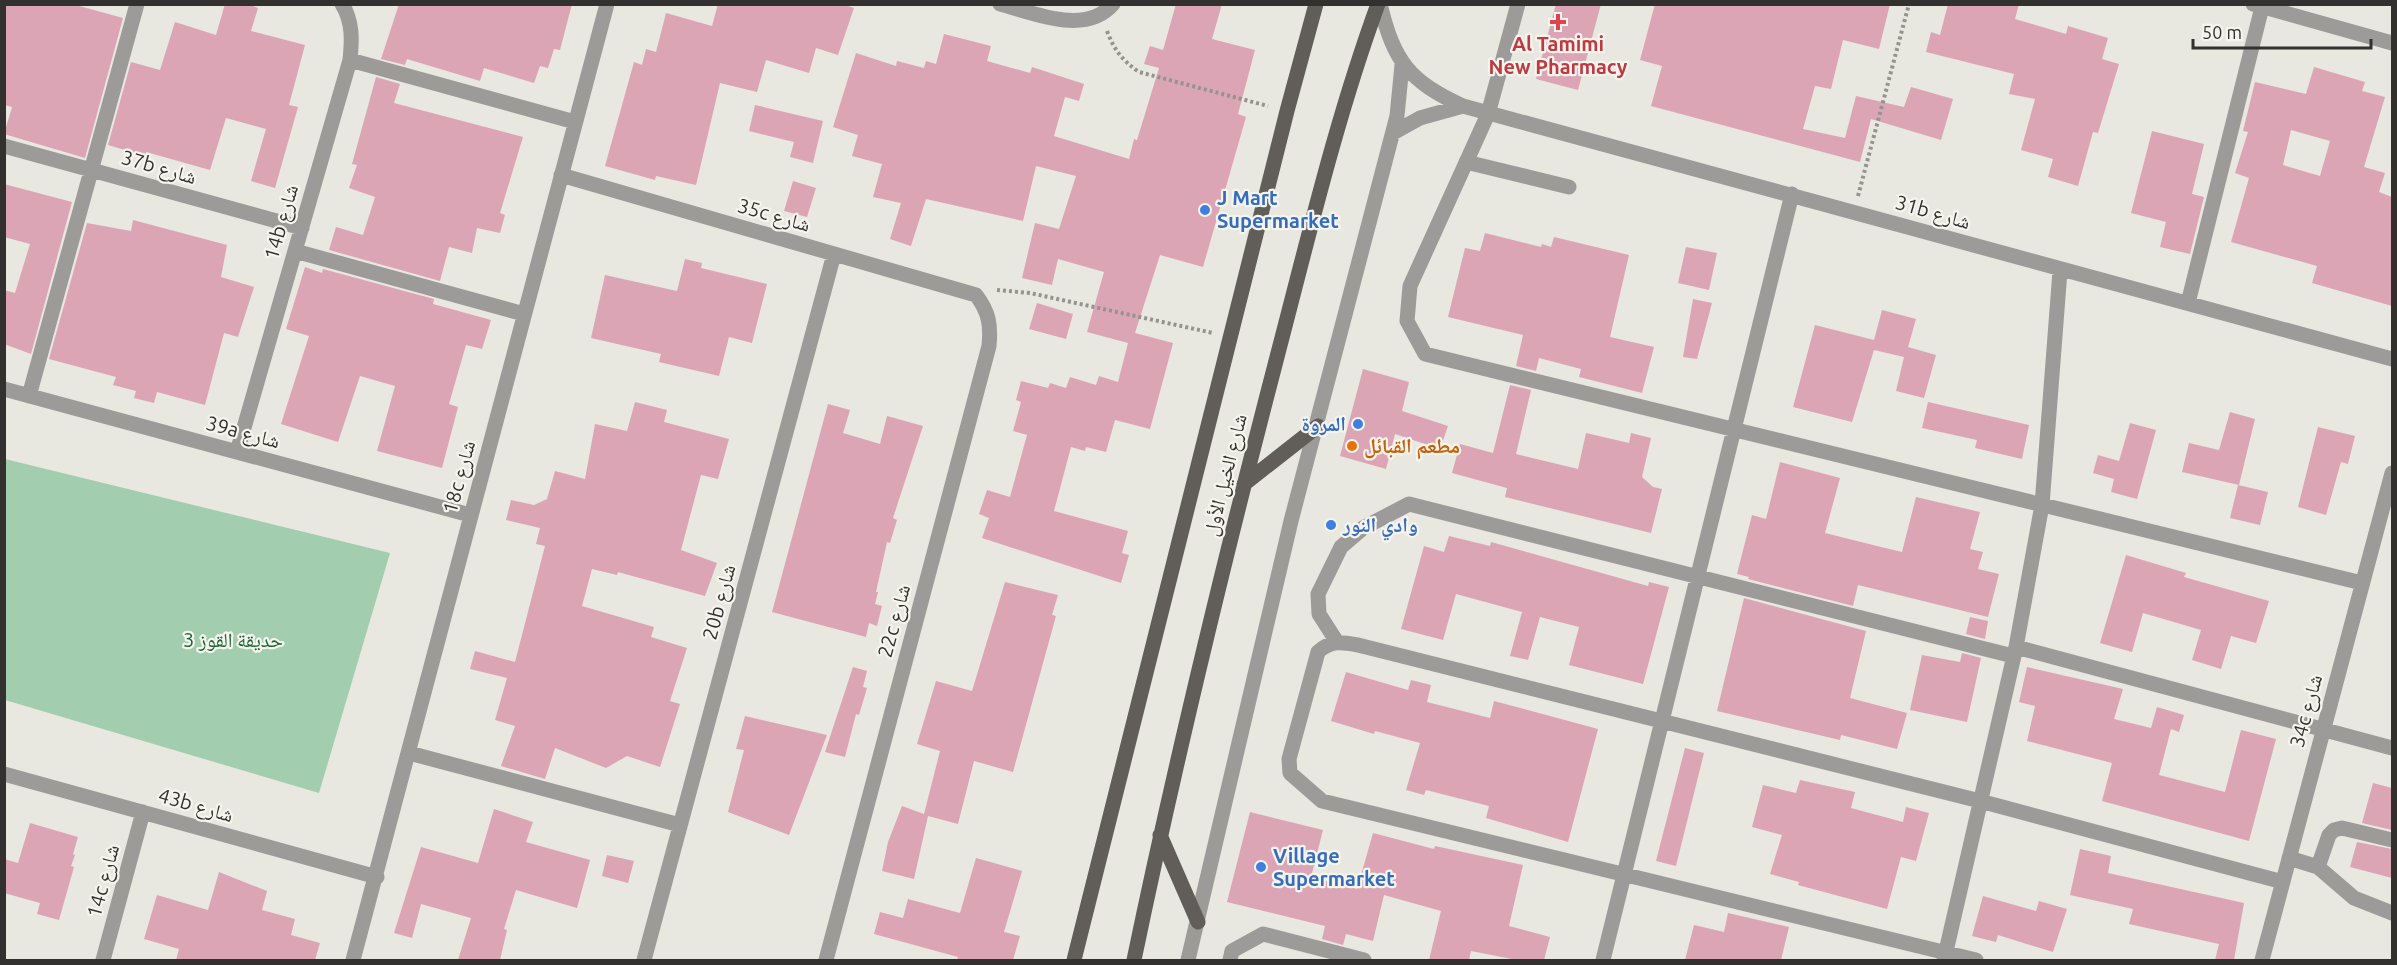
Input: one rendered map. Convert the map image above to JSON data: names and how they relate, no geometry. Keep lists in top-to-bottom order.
{
  "streets": {
    "main road": ["شارع الخيل الأول"],
    "street": [
      "37b شارع",
      "31b شارع",
      "35c شارع",
      "14b شارع",
      "39a شارع",
      "18c شارع",
      "20b شارع",
      "22c شارع",
      "34c شارع",
      "43b شارع",
      "14c شارع"
    ]
  },
  "crossings": [
    ["37b شارع", "14b شارع"],
    ["31b شارع", "شارع الخيل الأول"],
    ["35c شارع", "18c شارع"],
    ["35c شارع", "20b شارع"],
    ["35c شارع", "22c شارع"],
    ["14b شارع", "39a شارع"],
    ["39a شارع", "18c شارع"],
    ["18c شارع", "43b شارع"],
    ["43b شارع", "14c شارع"]
  ],
  "parks": ["حديقة القوز 3"],
  "places": {
    "health": ["Al Tamimi New Pharmacy"],
    "other": [
      "J Mart Supermarket",
      "المروة",
      "مطعم القبائل",
      "وادي النور",
      "Village Supermarket"
    ]
  },
  "scale_bar": "50 m"
}
